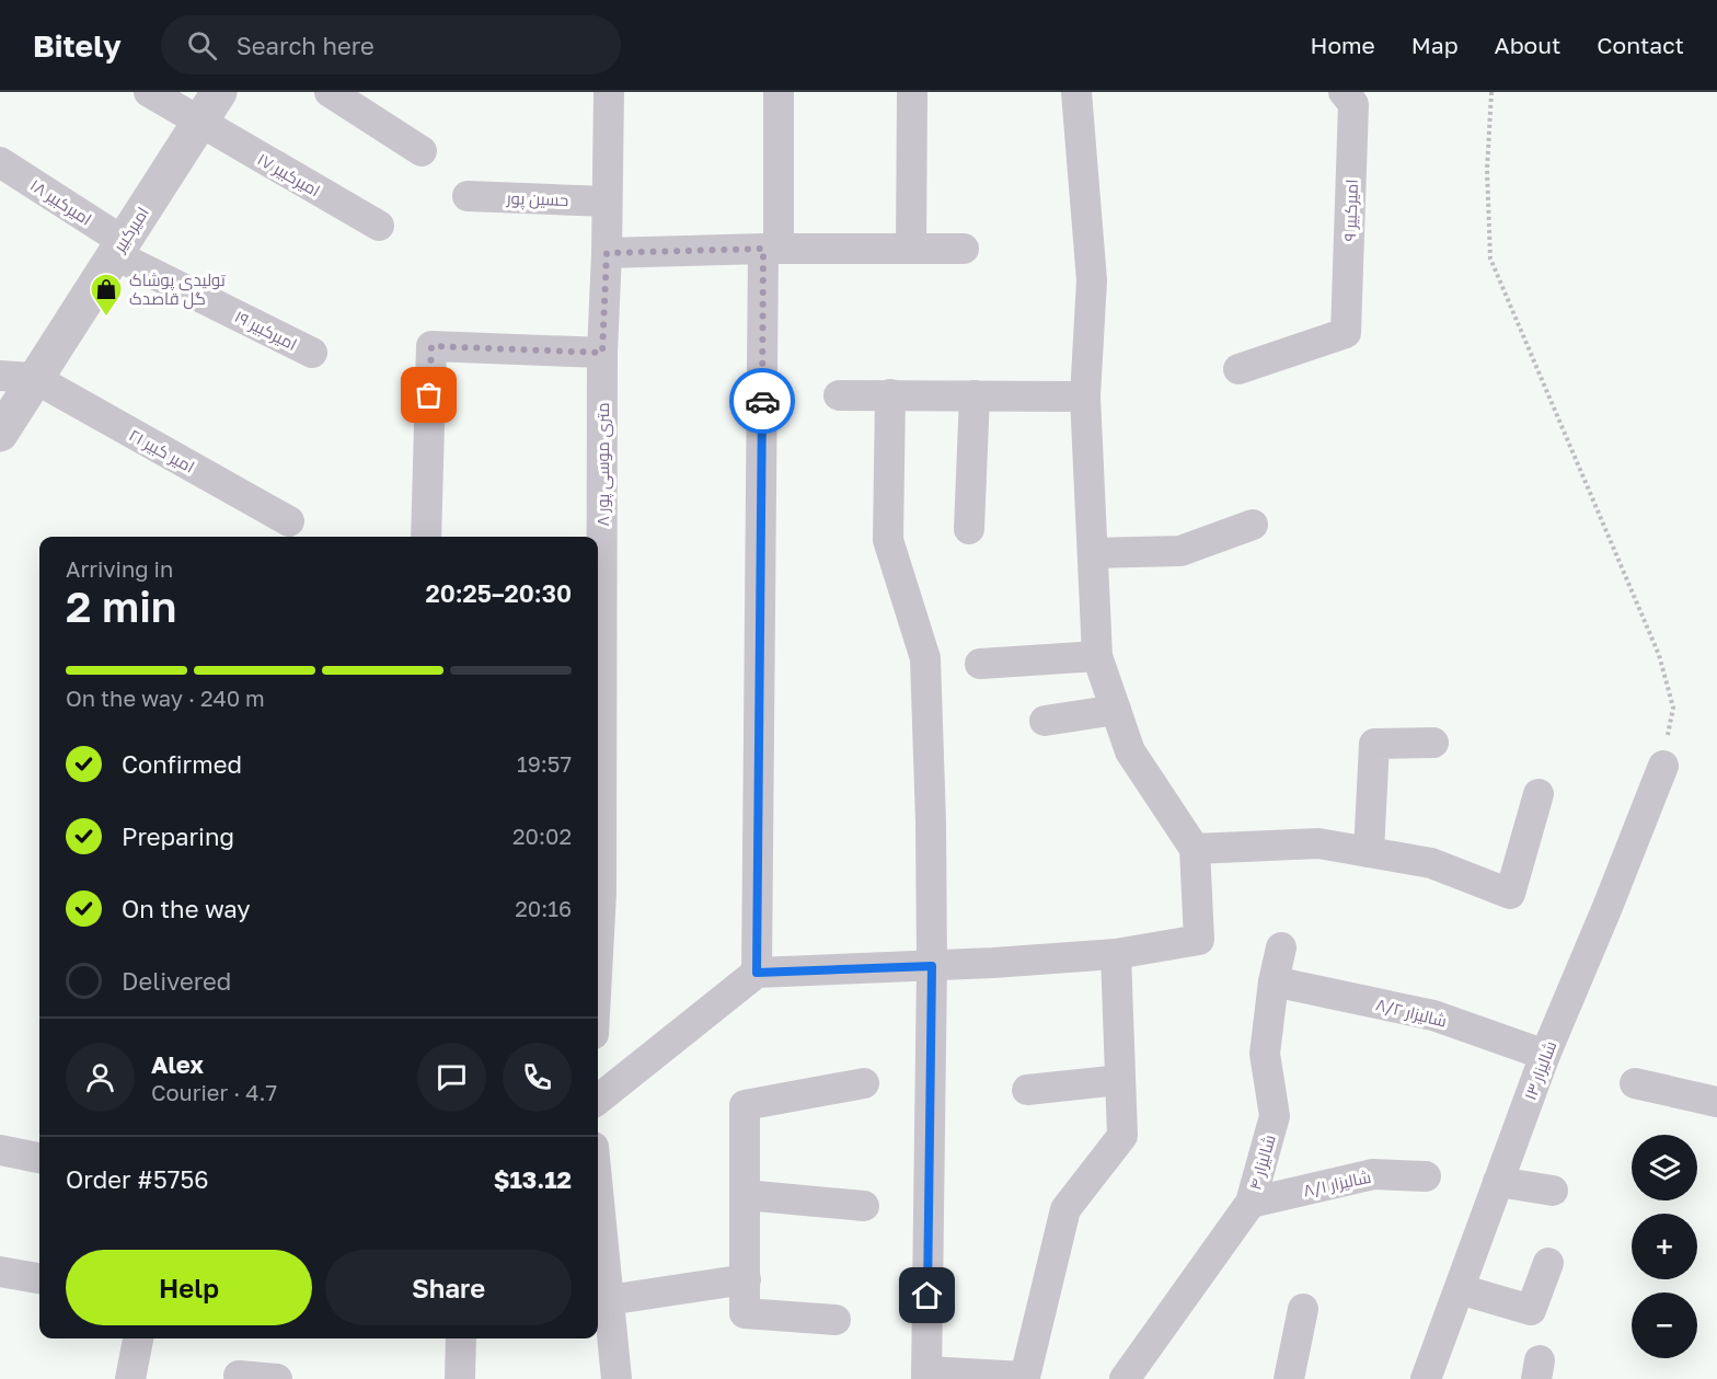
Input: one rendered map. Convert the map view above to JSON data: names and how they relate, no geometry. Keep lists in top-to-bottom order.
{
  "streets": {
    "street": [
      "امیرکبیر ۱۷",
      "حسین پور",
      "امیرکبیر ۱۸",
      "امیرکبیر ۹",
      "امیرکبیر",
      "امیرکبیر ۱۹",
      "امیر کبیر ۲۱",
      "۸ متری موسی پور",
      "شالیزار ۸/۲",
      "شالیزار ۱۳",
      "شالیزار ۴",
      "شالیزار ۸/۱"
    ]
  },
  "crossings": [
    ["امیرکبیر ۱۷", "امیرکبیر"],
    ["حسین پور", "۸ متری موسی پور"],
    ["امیرکبیر ۱۸", "امیرکبیر"],
    ["امیرکبیر ۱۸", "امیرکبیر ۱۹"],
    ["امیرکبیر", "امیرکبیر ۱۹"],
    ["امیرکبیر", "امیر کبیر ۲۱"],
    ["شالیزار ۸/۲", "شالیزار ۱۳"],
    ["شالیزار ۸/۲", "شالیزار ۴"],
    ["شالیزار ۴", "شالیزار ۸/۱"]
  ],
  "places": {
    "shop": ["تولیدی پوشاک گل قاصدک"]
  },
  "page": {
    "header": "Bitely",
    "search": "Search here",
    "nav": [
      "Home",
      "Map",
      "About",
      "Contact"
    ],
    "heading": ["2 min", "Arriving in", "20:25–20:30"],
    "panel": [
      "Alex",
      "Courier · 4.7",
      "Order #5756",
      "$13.12"
    ],
    "bar": "On the way · 240 m",
    "list": [
      ["Confirmed", "19:57"],
      ["Preparing", "20:02"],
      ["On the way", "20:16"],
      "Delivered"
    ],
    "map_buttons": ["+", "−"],
    "buttons": ["Help", "Share"]
  }
}
